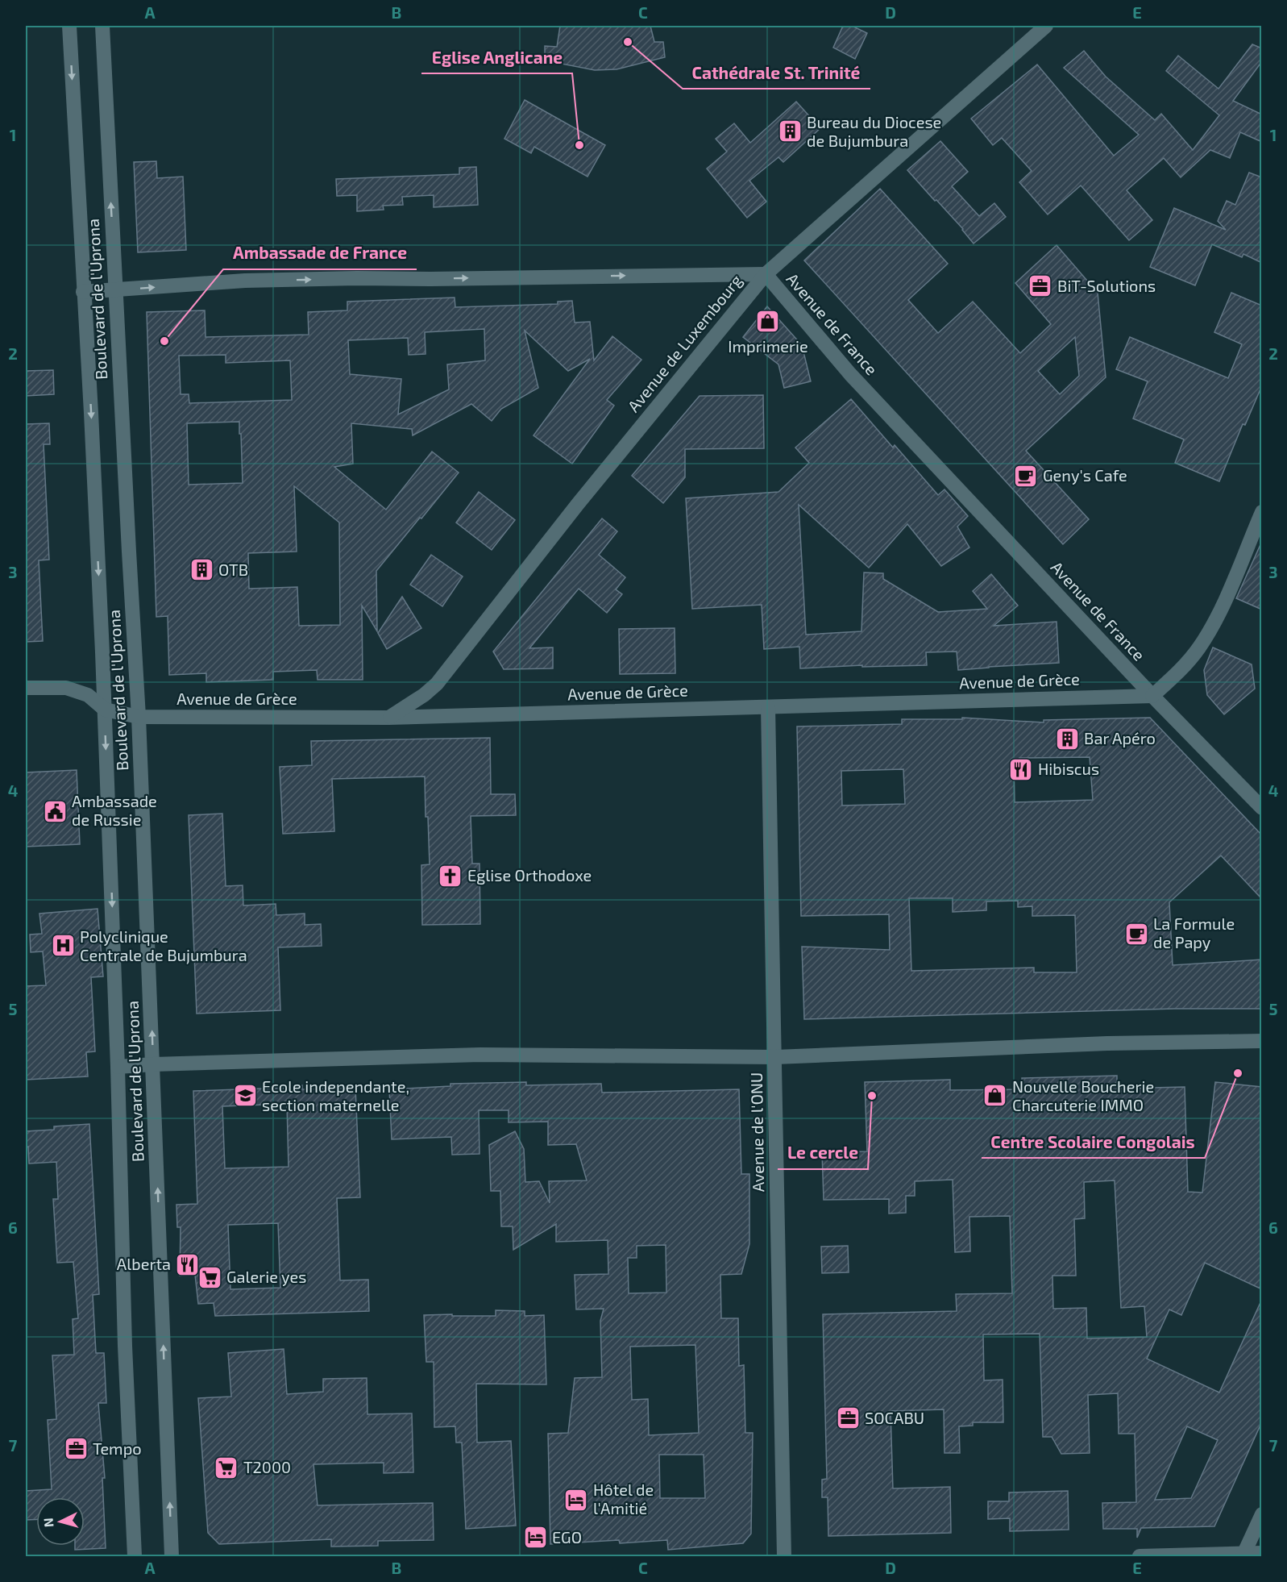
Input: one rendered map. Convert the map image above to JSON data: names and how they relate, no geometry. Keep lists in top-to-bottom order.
{
  "streets": {
    "street": [
      "Boulevard de l'Uprona",
      "Avenue de France",
      "Avenue de Luxembourg",
      "Avenue de Grèce",
      "Avenue de l'ONU"
    ]
  },
  "crossings": [
    ["Boulevard de l'Uprona", "Avenue de France"],
    ["Boulevard de l'Uprona", "Avenue de Grèce"],
    ["Avenue de France", "Avenue de Luxembourg"],
    ["Avenue de France", "Avenue de Grèce"],
    ["Avenue de Luxembourg", "Avenue de Grèce"],
    ["Avenue de Grèce", "Avenue de l'ONU"]
  ],
  "one_way": ["Avenue de France"],
  "places": {
    "other": [
      "Cathédrale St. Trinité",
      "Eglise Anglicane",
      "Ambassade de France",
      "Centre Scolaire Congolais",
      "Le cercle"
    ],
    "building": ["Bureau du Diocese de Bujumbura", "OTB", "Bar Apéro"],
    "office": ["BiT-Solutions", "SOCABU", "Tempo"],
    "shop": ["Imprimerie", "Nouvelle Boucherie Charcuterie IMMO"],
    "cafe": ["Geny's Cafe", "La Formule de Papy"],
    "restaurant": ["Hibiscus", "Alberta"],
    "public building": ["Ambassade de Russie"],
    "church": ["Eglise Orthodoxe"],
    "hospital": ["Polyclinique Centrale de Bujumbura"],
    "school or university": ["Ecole independante, section maternelle"],
    "supermarket": ["Galerie yes", "T2000"],
    "hotel": ["Hôtel de l'Amitié", "EGO"]
  },
  "north": "left",
  "grid": {
    "columns": [
      "A",
      "B",
      "C",
      "D",
      "E"
    ],
    "rows": [
      "1",
      "2",
      "3",
      "4",
      "5",
      "6",
      "7"
    ]
  }
}
